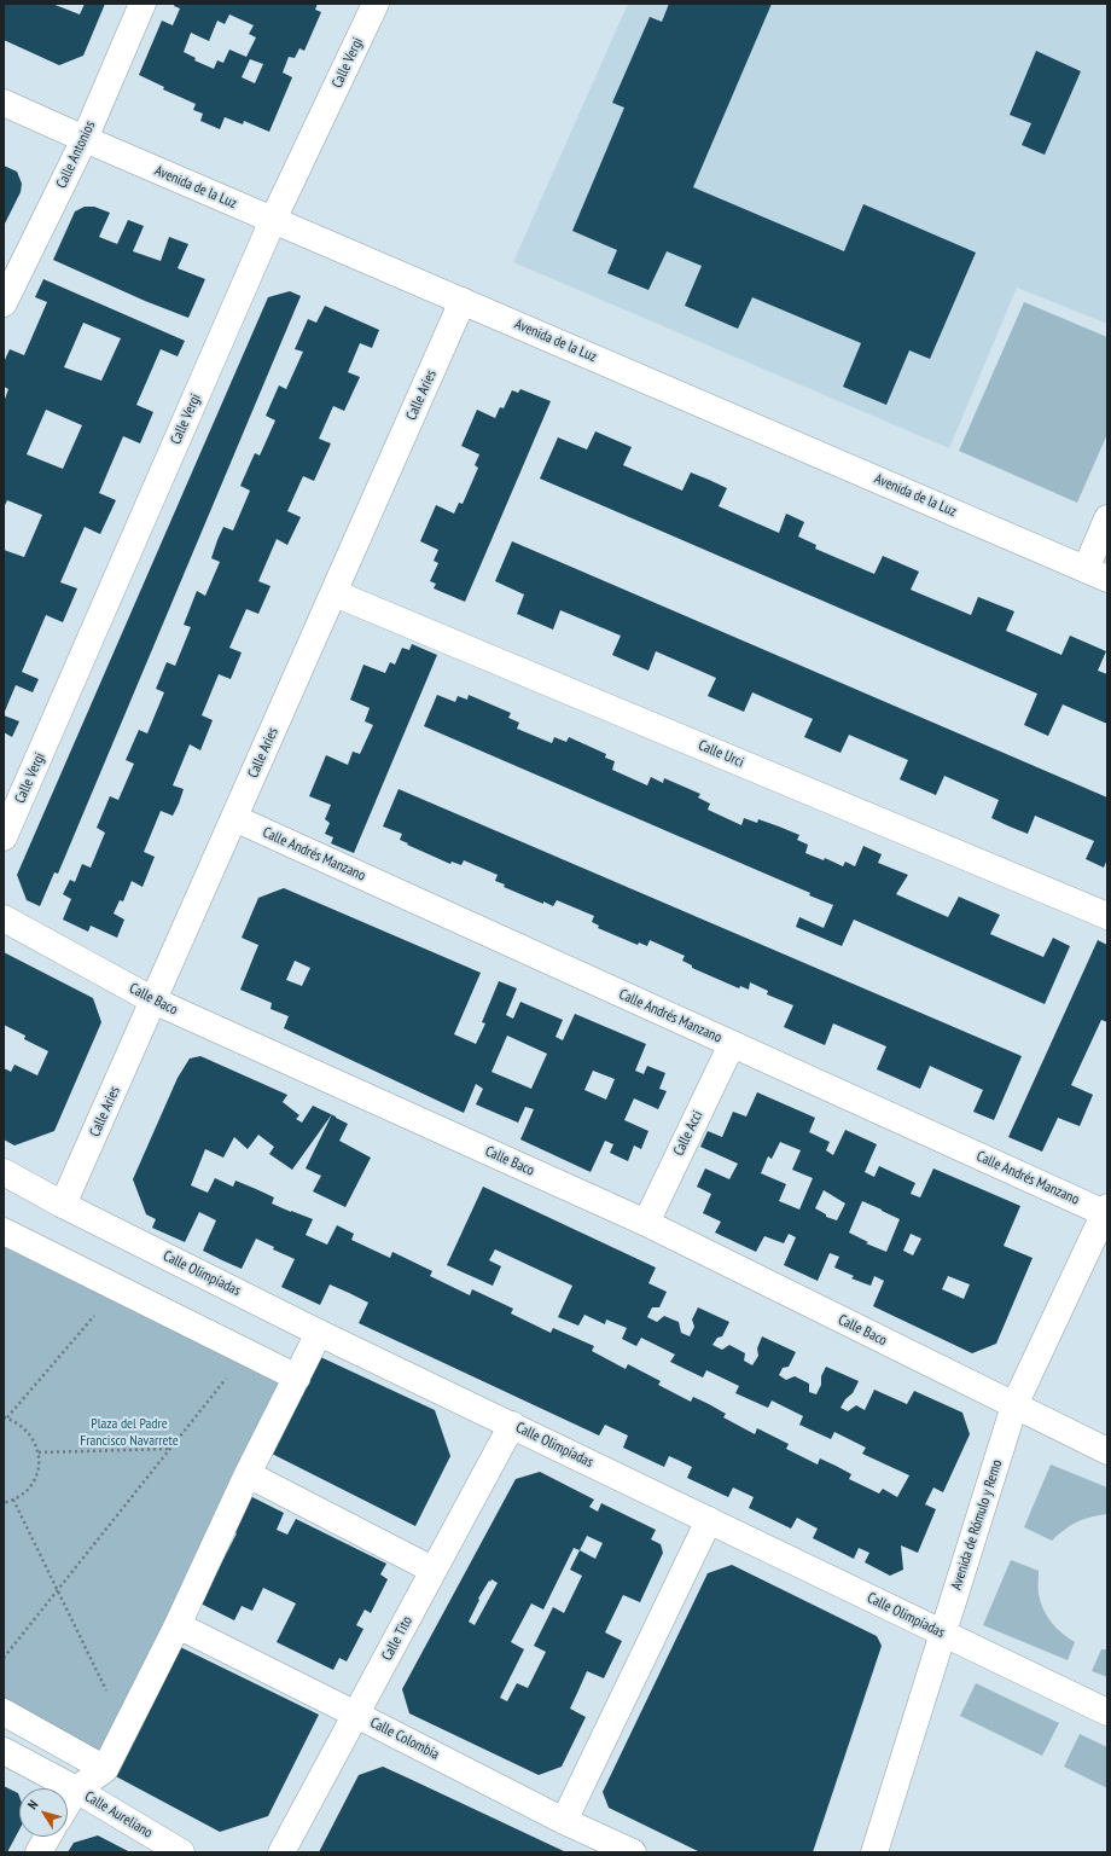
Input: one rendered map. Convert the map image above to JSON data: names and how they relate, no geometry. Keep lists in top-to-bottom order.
{
  "streets": {
    "street": [
      "Calle Vergi",
      "Calle Antonios",
      "Avenida de la Luz",
      "Calle Aries",
      "Calle Urci",
      "Calle Andrés Manzano",
      "Calle Baco",
      "Calle Acci",
      "Calle Olimpíadas",
      "Avenida de Rómulo y Remo",
      "Calle Tito",
      "Calle Colombia",
      "Calle Aureliano"
    ]
  },
  "crossings": [
    ["Calle Vergi", "Avenida de la Luz"],
    ["Calle Antonios", "Avenida de la Luz"],
    ["Avenida de la Luz", "Calle Aries"],
    ["Calle Aries", "Calle Urci"],
    ["Calle Aries", "Calle Andrés Manzano"],
    ["Calle Aries", "Calle Baco"],
    ["Calle Aries", "Calle Olimpíadas"],
    ["Calle Andrés Manzano", "Calle Acci"],
    ["Calle Andrés Manzano", "Avenida de Rómulo y Remo"],
    ["Calle Baco", "Calle Acci"],
    ["Calle Baco", "Avenida de Rómulo y Remo"],
    ["Calle Olimpíadas", "Avenida de Rómulo y Remo"],
    ["Calle Olimpíadas", "Calle Tito"],
    ["Calle Tito", "Calle Colombia"]
  ],
  "parks": ["Plaza del Padre Francisco Navarrete"],
  "north": "top left"
}
